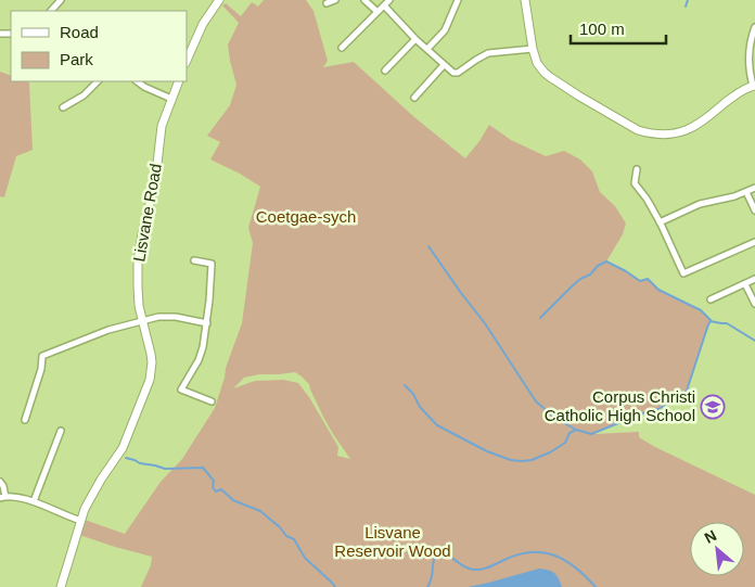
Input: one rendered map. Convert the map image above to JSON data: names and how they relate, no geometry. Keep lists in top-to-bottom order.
{
  "streets": {
    "main road": ["Lisvane Road"]
  },
  "parks": ["Coetgae-sych", "Lisvane Reservoir Wood"],
  "places": {
    "school or university": ["Corpus Christi Catholic High School"]
  },
  "legend": ["Road", "Park"],
  "scale_bar": "100 m",
  "north": "top left"
}
